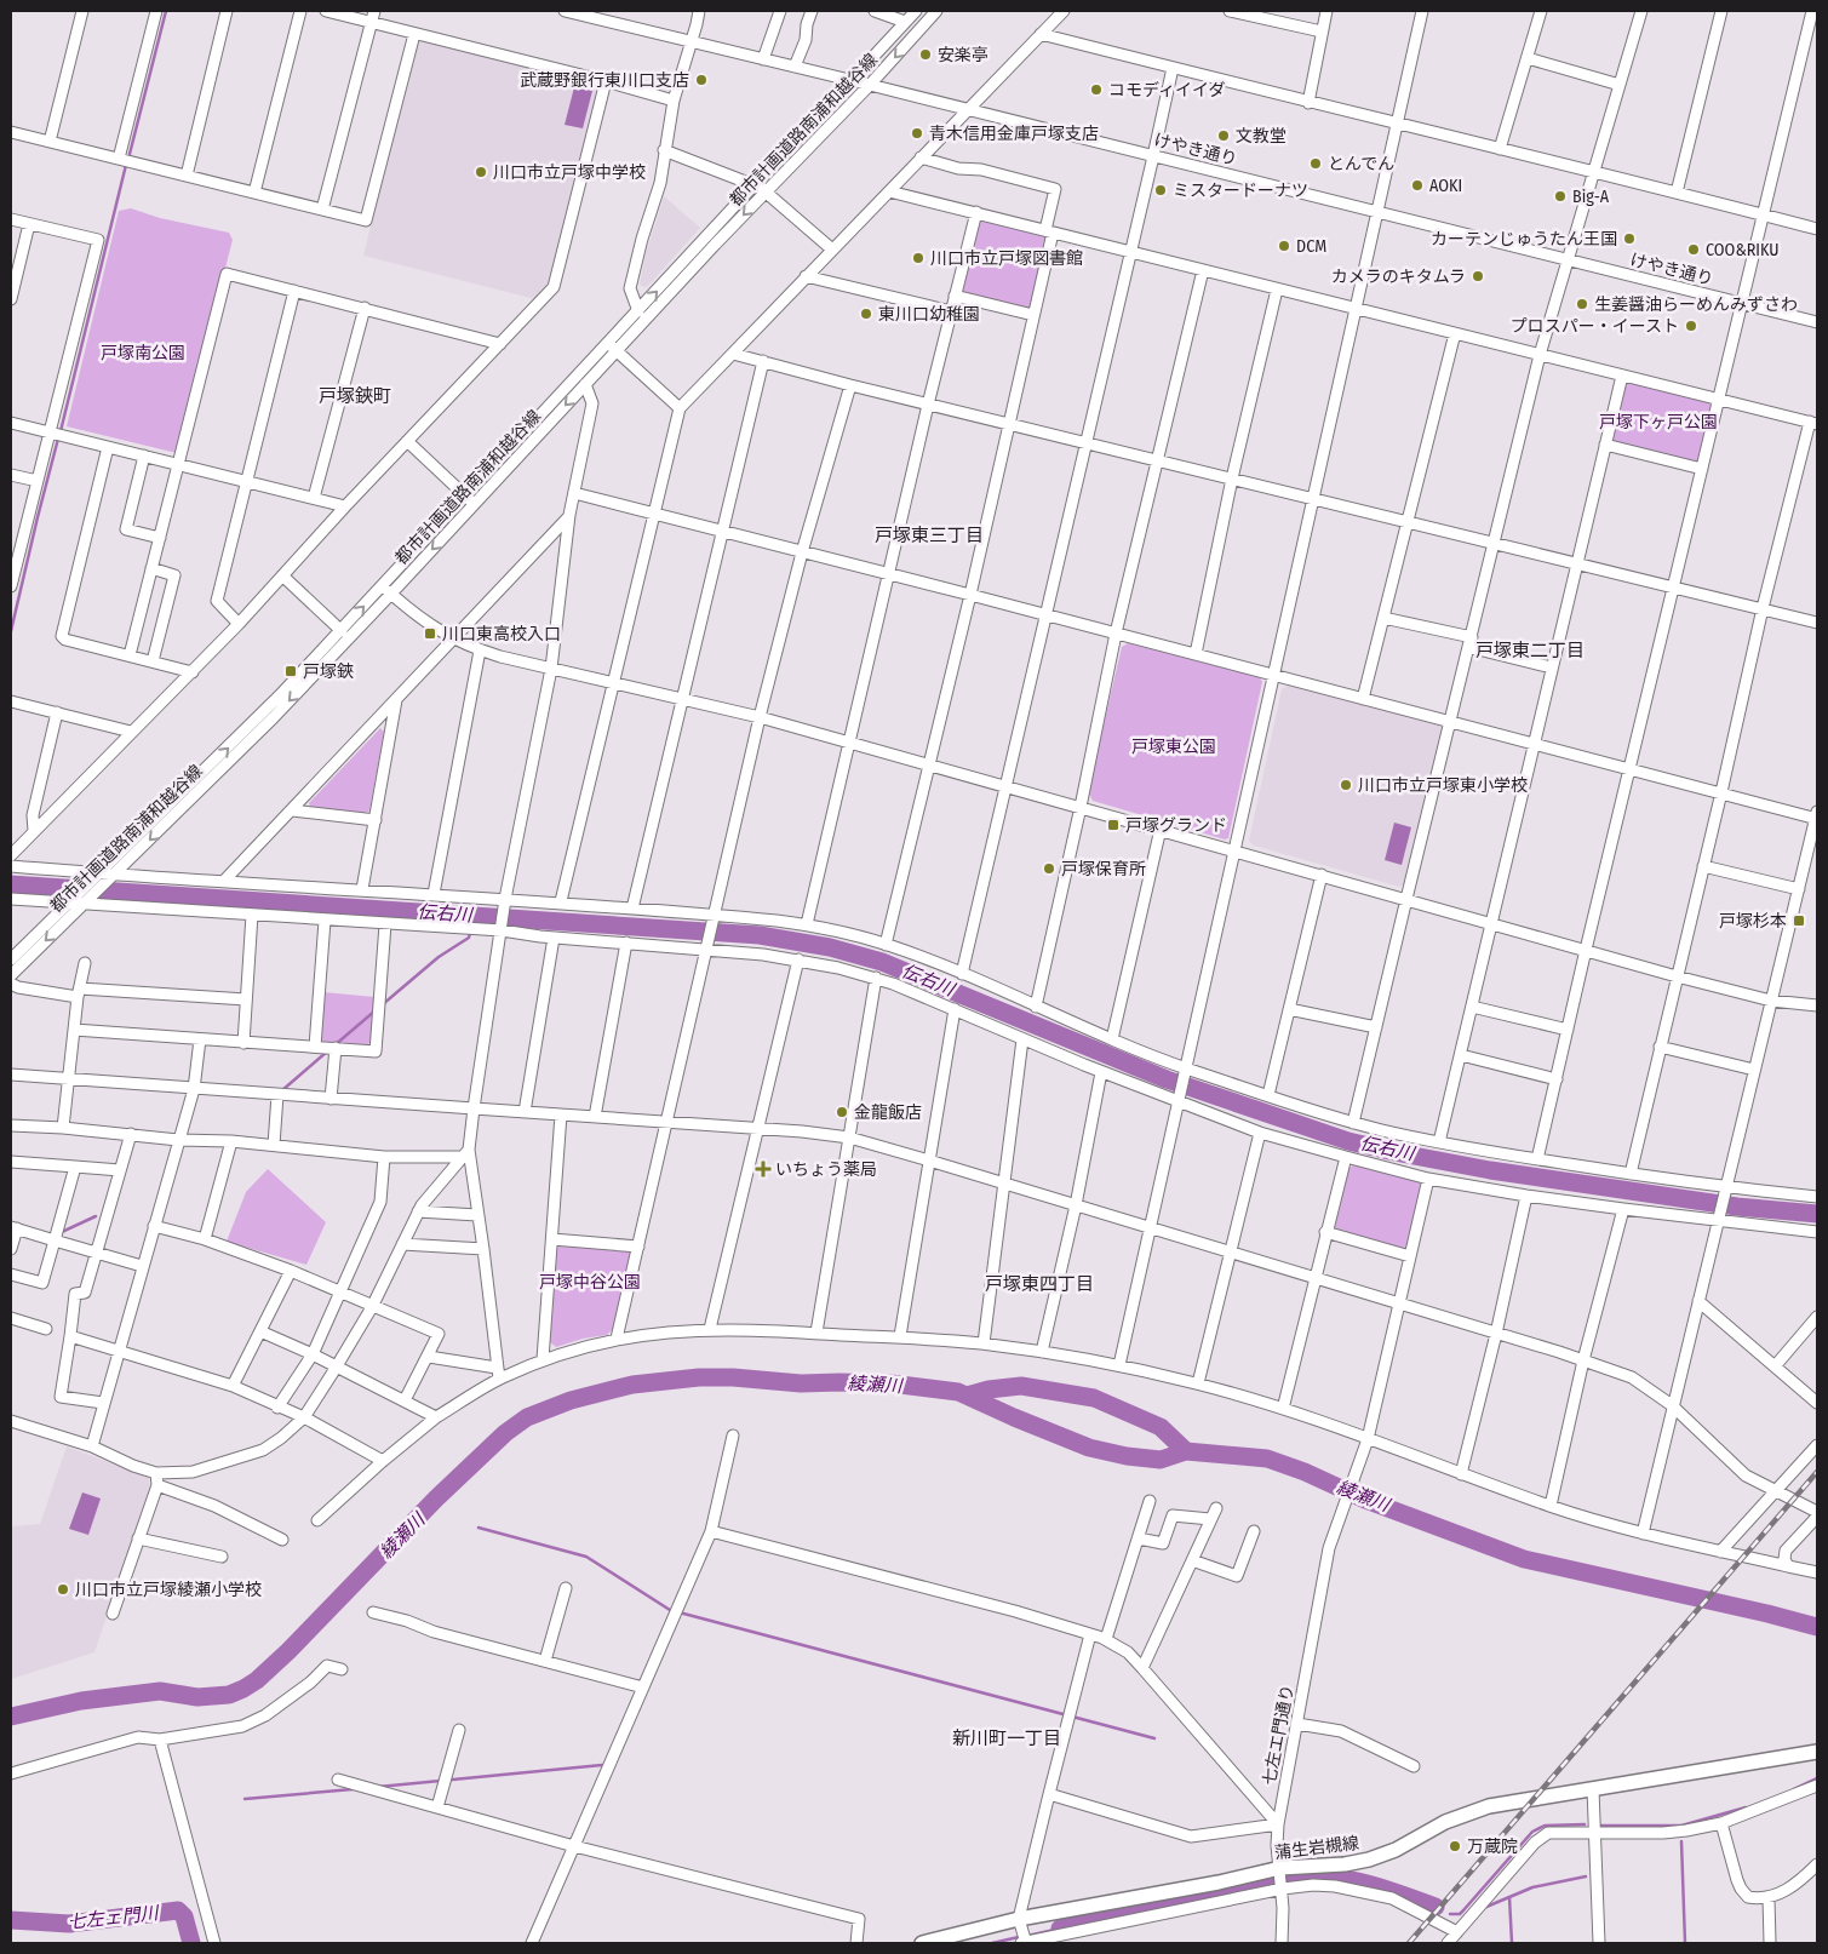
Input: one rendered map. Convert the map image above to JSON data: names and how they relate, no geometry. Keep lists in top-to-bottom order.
{
  "streets": {
    "main road": ["蒲生岩槻線"],
    "street": ["都市計画道路南浦和越谷線", "けやき通り", "七左エ門通り"]
  },
  "crossings": [
    ["都市計画道路南浦和越谷線", "けやき通り"],
    ["七左エ門通り", "蒲生岩槻線"]
  ],
  "districts": [
    "戸塚鋏町",
    "戸塚東三丁目",
    "戸塚東二丁目",
    "戸塚東四丁目",
    "新川町一丁目"
  ],
  "water": ["伝右川", "綾瀬川", "七左ェ門川"],
  "parks": [
    "戸塚南公園",
    "戸塚下ヶ戸公園",
    "戸塚東公園",
    "戸塚中谷公園"
  ],
  "places": {
    "other": [
      "安楽亭",
      "武蔵野銀行東川口支店",
      "コモディイイダ",
      "青木信用金庫戸塚支店",
      "文教堂",
      "とんでん",
      "川口市立戸塚中学校",
      "AOKI",
      "ミスタードーナツ",
      "Big-A",
      "カーテンじゅうたん王国",
      "DCM",
      "COO&RIKU",
      "川口市立戸塚図書館",
      "カメラのキタムラ",
      "生姜醤油らーめんみずさわ",
      "東川口幼稚園",
      "プロスパー・イースト",
      "川口市立戸塚東小学校",
      "戸塚保育所",
      "金龍飯店",
      "川口市立戸塚綾瀬小学校",
      "万蔵院"
    ],
    "transit": [
      "川口東高校入口",
      "戸塚鋏",
      "戸塚グランド",
      "戸塚杉本"
    ],
    "health": ["いちょう薬局"]
  }
}
